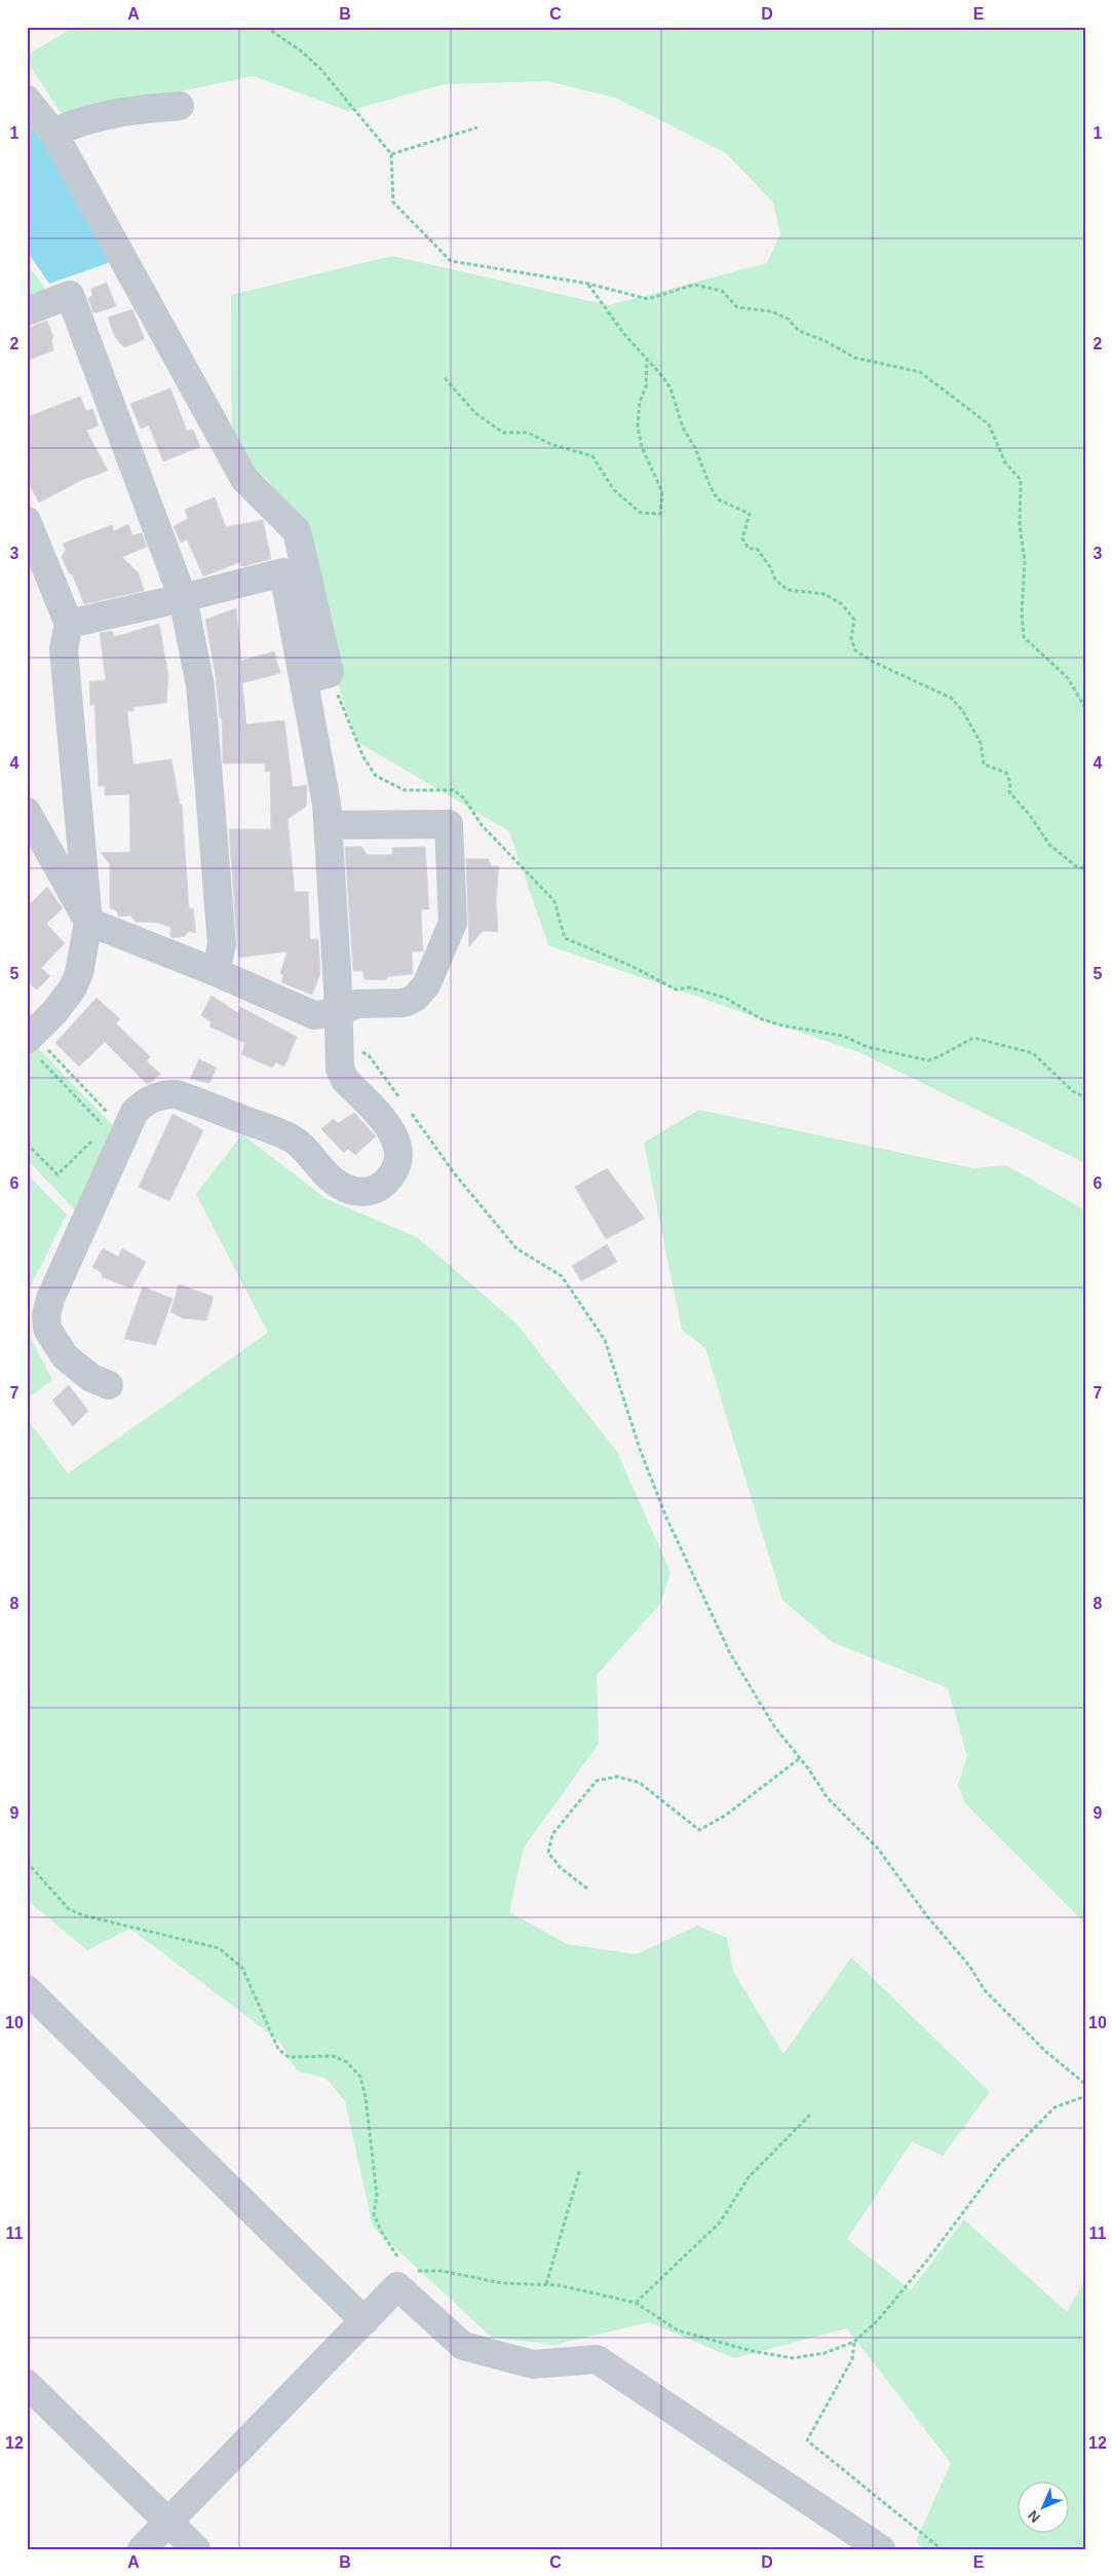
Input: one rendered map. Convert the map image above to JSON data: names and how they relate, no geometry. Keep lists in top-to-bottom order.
{
  "north": "bottom left",
  "grid": {
    "columns": [
      "A",
      "B",
      "C",
      "D",
      "E"
    ],
    "rows": [
      "1",
      "2",
      "3",
      "4",
      "5",
      "6",
      "7",
      "8",
      "9",
      "10",
      "11",
      "12"
    ]
  }
}
